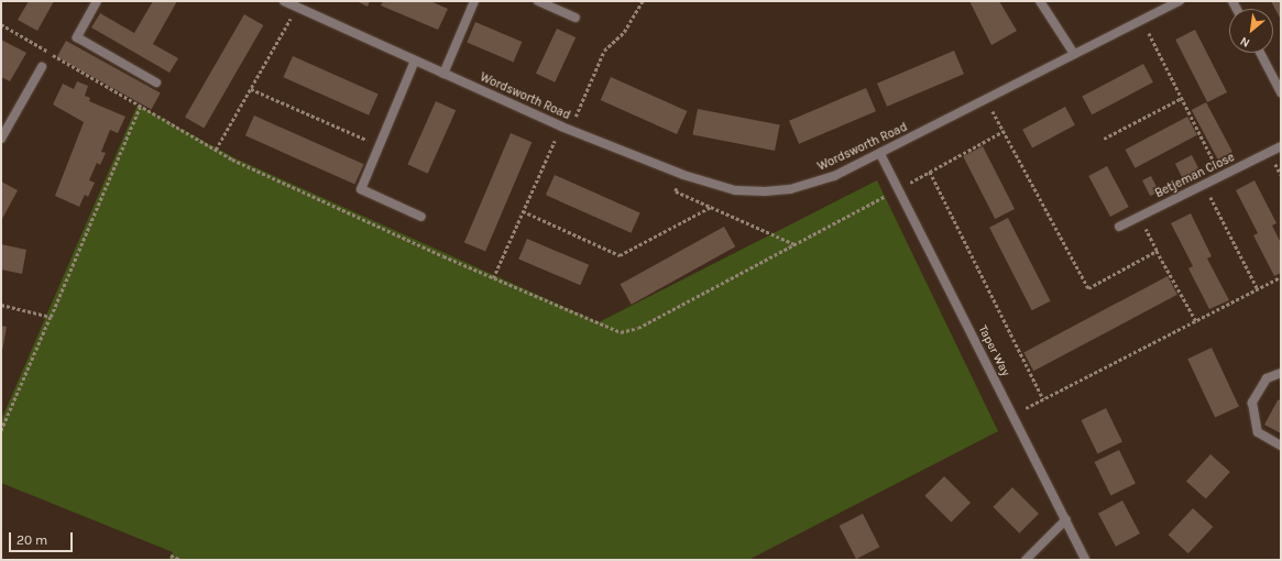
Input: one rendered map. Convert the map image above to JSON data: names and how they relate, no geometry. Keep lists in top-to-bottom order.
{
  "streets": {
    "street": ["Wordsworth Road", "Betjeman Close", "Taper Way"]
  },
  "crossings": [
    ["Wordsworth Road", "Taper Way"]
  ],
  "scale_bar": "20 m",
  "north": "bottom left"
}
